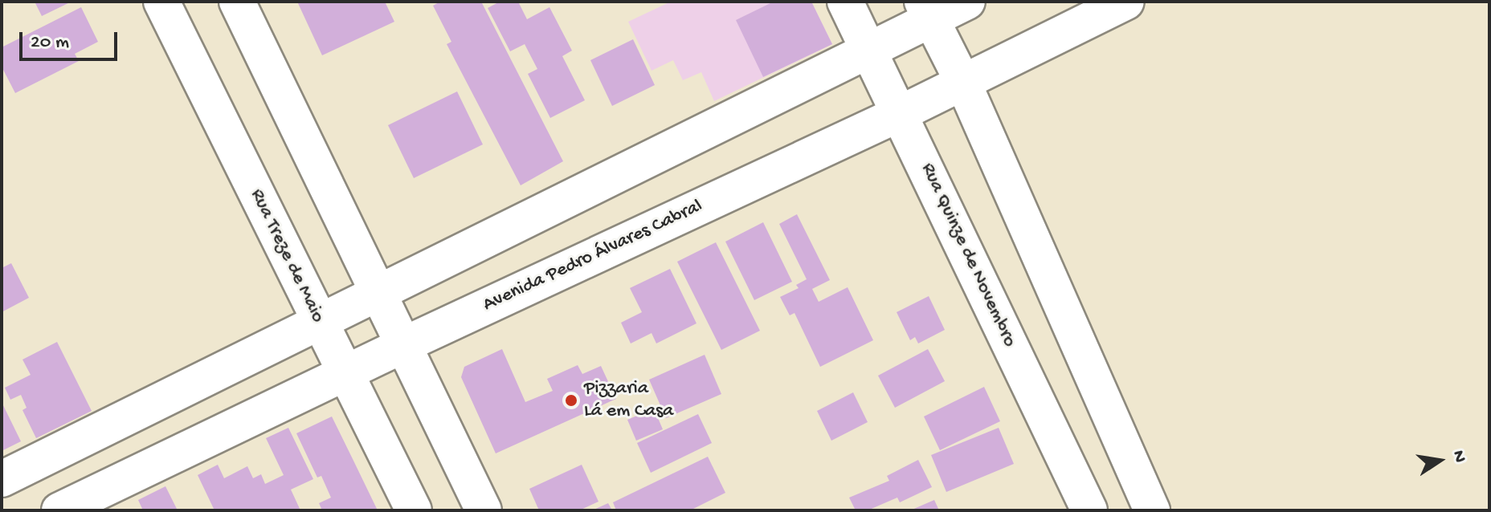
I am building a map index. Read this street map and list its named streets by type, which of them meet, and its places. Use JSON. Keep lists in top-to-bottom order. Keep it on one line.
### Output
{"streets":{"street":["Rua Quinze de Novembro","Rua Treze de Maio","Avenida Pedro Álvares Cabral"]},"crossings":[["Rua Quinze de Novembro","Avenida Pedro Álvares Cabral"],["Rua Treze de Maio","Avenida Pedro Álvares Cabral"]],"places":["Pizzaria Lá em Casa"],"scale_bar":"20 m","north":"right"}
